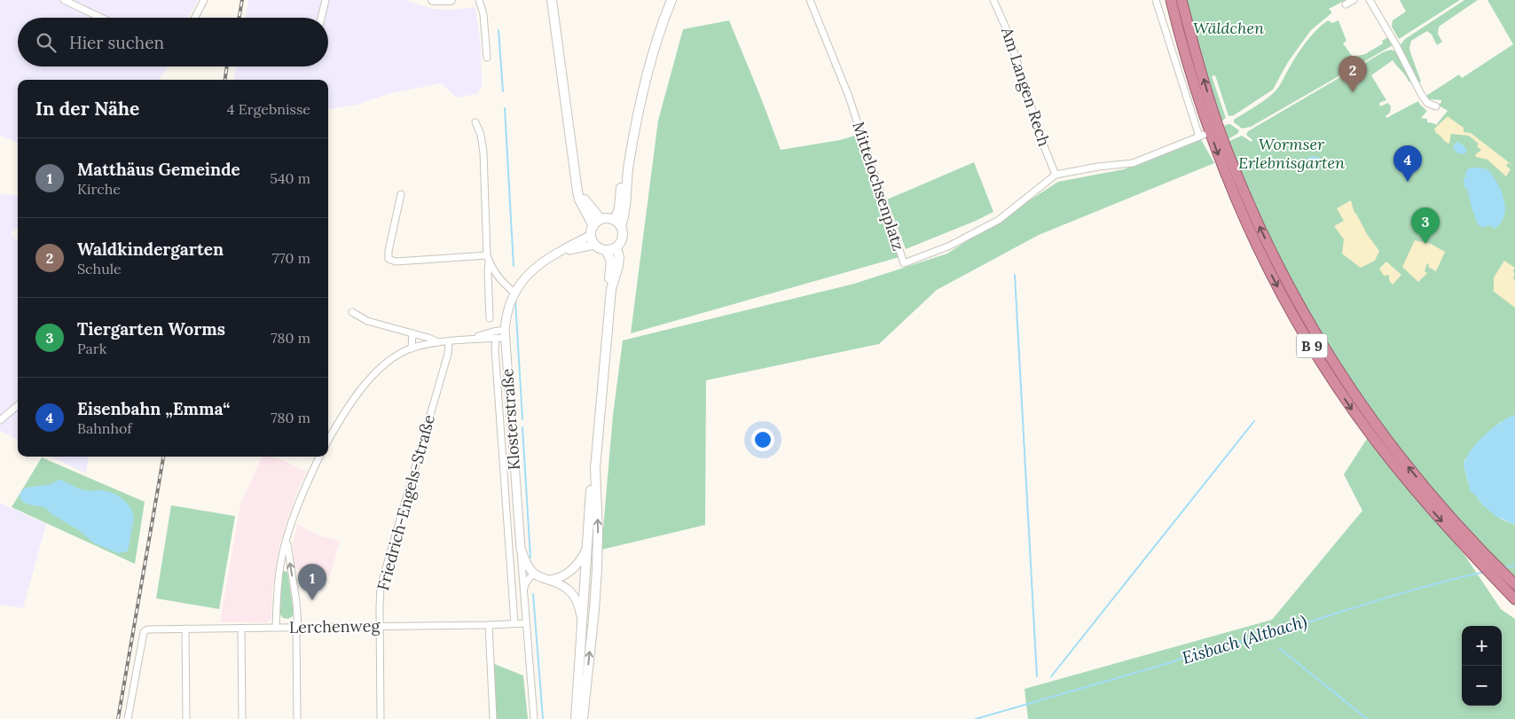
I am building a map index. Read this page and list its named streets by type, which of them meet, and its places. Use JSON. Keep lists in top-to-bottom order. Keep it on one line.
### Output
{"streets":{"highway":["B 9"],"main road":["Klosterstraße"],"street":["Am Langen Rech","Mittelochsenplatz","Friedrich-Engels-Straße","Lerchenweg"]},"crossings":[["Am Langen Rech","Mittelochsenplatz"],["Klosterstraße","Lerchenweg"],["Friedrich-Engels-Straße","Lerchenweg"]],"water":["Eisbach (Altbach)"],"parks":["Wäldchen","Wormser Erlebnisgarten"],"page":{"search":"Hier suchen","pins":["2","4","3","1"],"heading":["In der Nähe","4 Ergebnisse"],"list":[{"mark":"1","name":"Matthäus Gemeinde","note":"Kirche","value":"540 m"},{"mark":"2","name":"Waldkindergarten","note":"Schule","value":"770 m"},{"mark":"3","name":"Tiergarten Worms","note":"Park","value":"780 m"},{"mark":"4","name":"Eisenbahn „Emma“","note":"Bahnhof","value":"780 m"}],"map_buttons":["+","−"]}}
